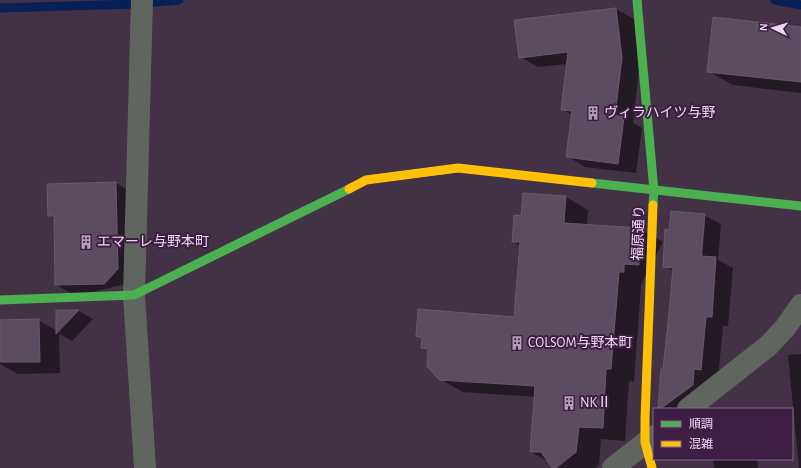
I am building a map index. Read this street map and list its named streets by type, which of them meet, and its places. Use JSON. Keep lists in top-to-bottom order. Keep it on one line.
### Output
{"streets":{"street":["福原通り"]},"places":{"building":["ヴィラハイツ与野","エマーレ与野本町","COLSOM与野本町","NKⅡ"]},"legend":["順調","混雑"],"north":"left"}
